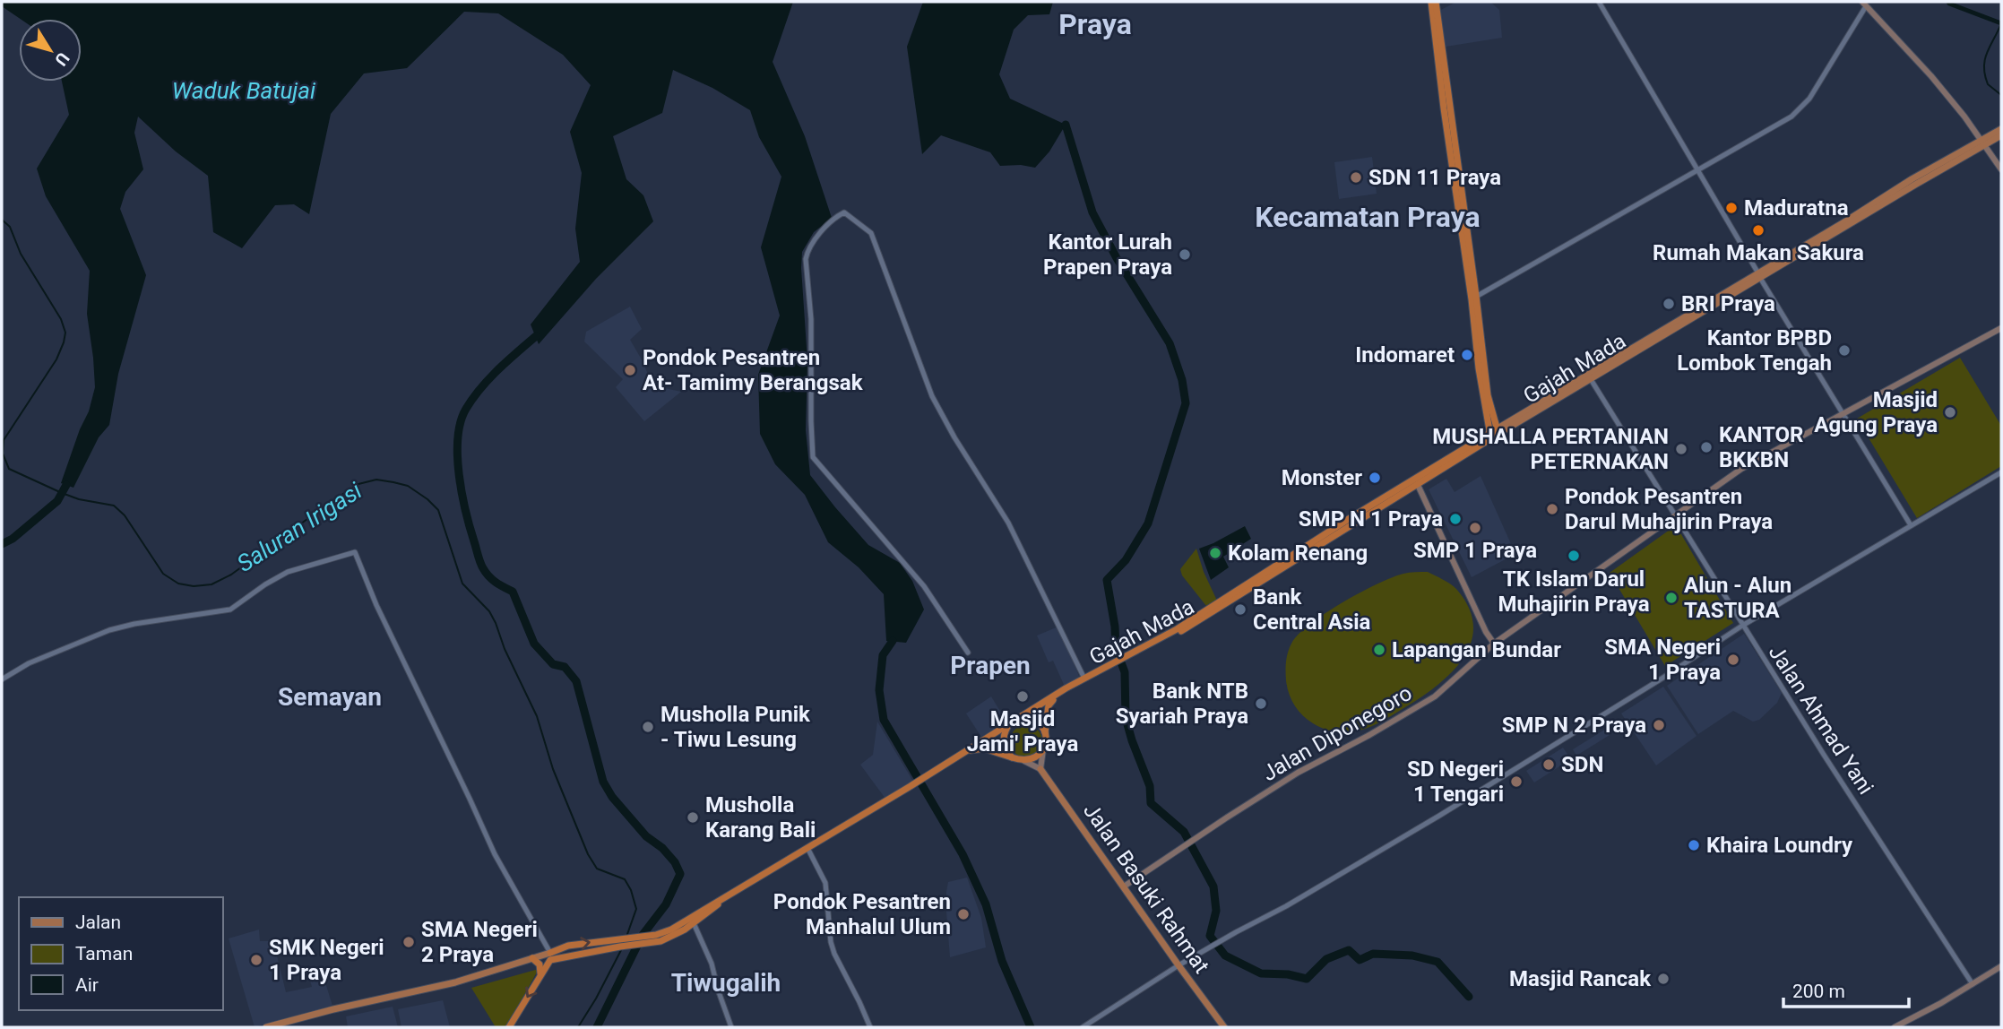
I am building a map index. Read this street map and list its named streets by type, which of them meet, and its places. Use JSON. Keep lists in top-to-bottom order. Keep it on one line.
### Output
{"streets":{"highway":["Gajah Mada"],"main road":["Jalan Diponegoro","Jalan Basuki Rahmat"],"street":["Jalan Ahmad Yani"]},"crossings":[["Gajah Mada","Jalan Ahmad Yani"],["Jalan Ahmad Yani","Jalan Diponegoro"],["Jalan Diponegoro","Jalan Basuki Rahmat"]],"districts":["Praya","Kecamatan Praya","Prapen","Semayan","Tiwugalih"],"water":["Waduk Batujai","Saluran Irigasi"],"places":["SDN 11 Praya","Maduratna","Rumah Makan Sakura","Kantor Lurah Prapen Praya","BRI Praya","Kantor BPBD Lombok Tengah","Indomaret","Pondok Pesantren At- Tamimy Berangsak","Masjid Agung Praya","KANTOR BKKBN","MUSHALLA PERTANIAN PETERNAKAN","Monster","Pondok Pesantren Darul Muhajirin Praya","SMP N 1 Praya","SMP 1 Praya","Kolam Renang","TK Islam Darul Muhajirin Praya","Alun - Alun TASTURA","Bank Central Asia","Lapangan Bundar","SMA Negeri 1 Praya","Masjid Jami' Praya","Bank NTB Syariah Praya","SMP N 2 Praya","Musholla Punik - Tiwu Lesung","SDN","SD Negeri 1 Tengari","Musholla Karang Bali","Khaira Loundry","Pondok Pesantren Manhalul Ulum","SMA Negeri 2 Praya","SMK Negeri 1 Praya","Masjid Rancak"],"legend":["Jalan","Taman","Air"],"scale_bar":"200 m","north":"bottom right"}
